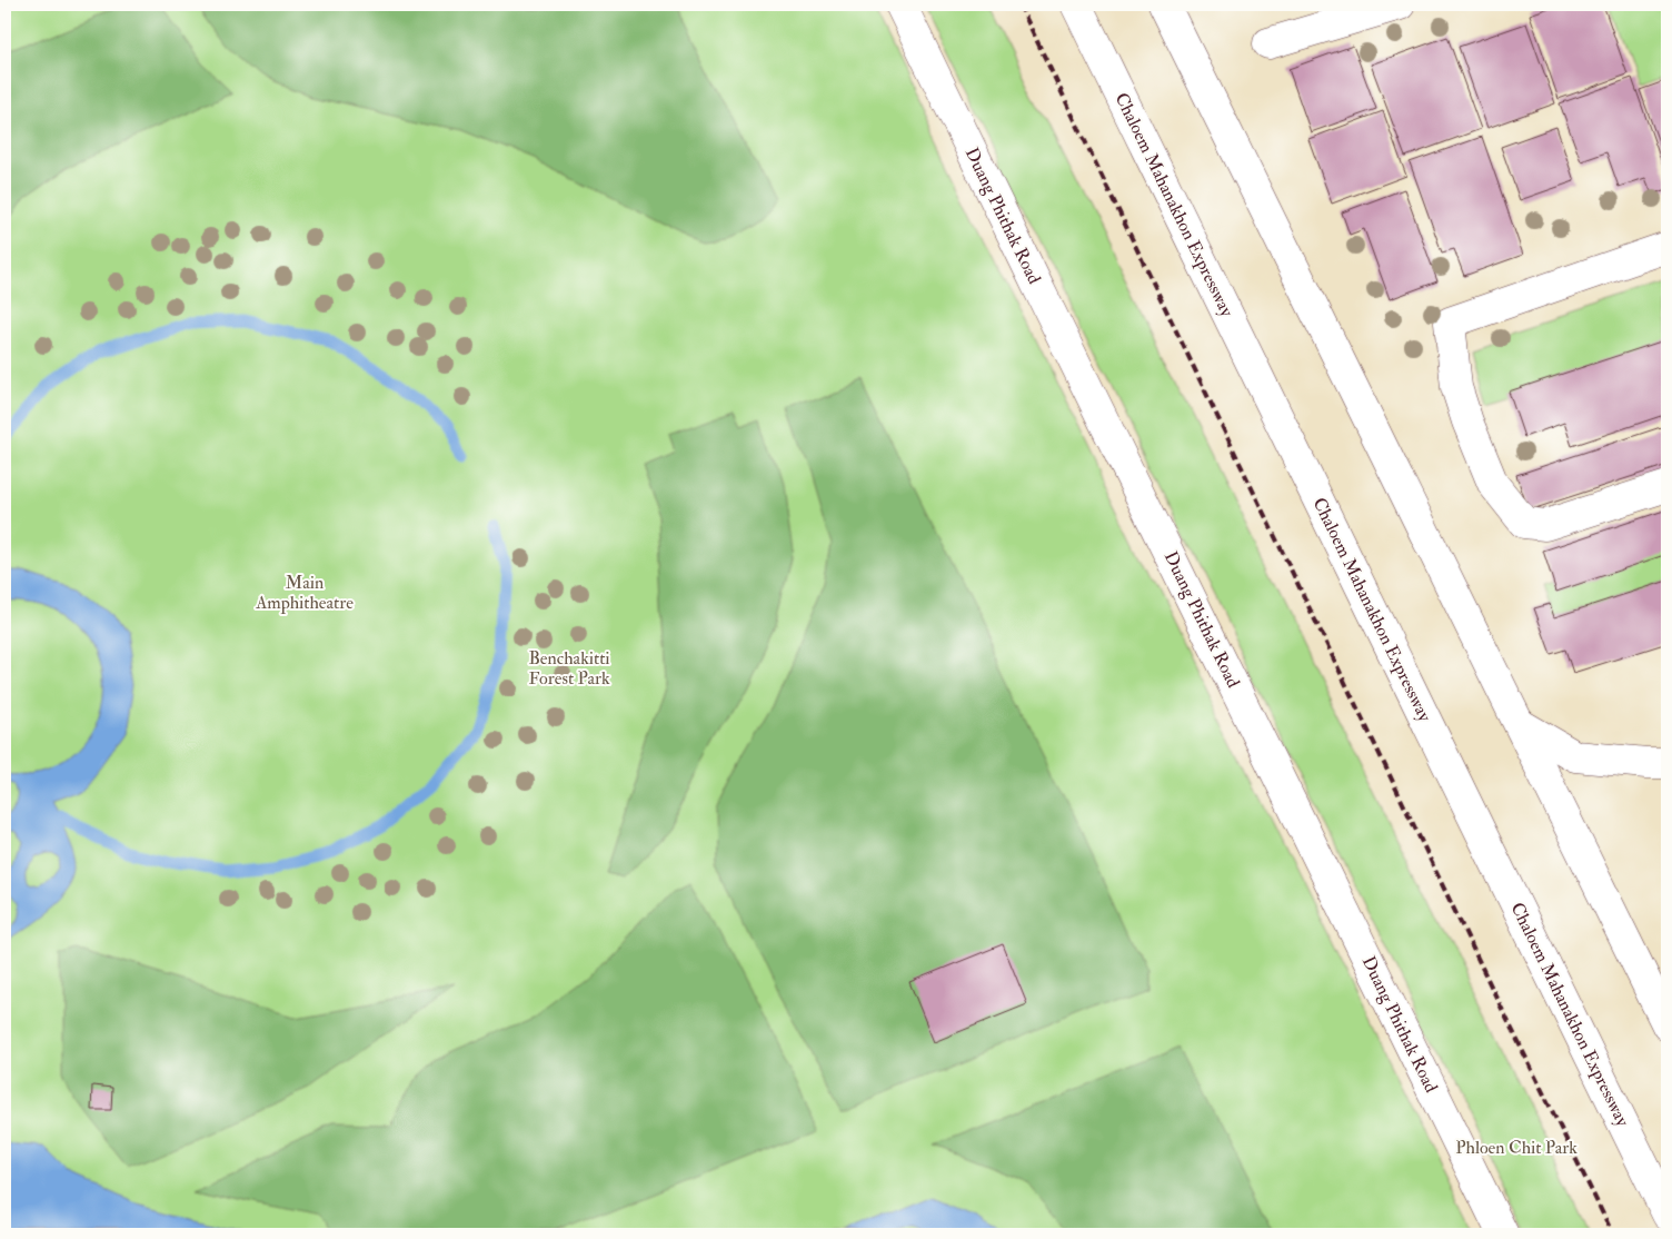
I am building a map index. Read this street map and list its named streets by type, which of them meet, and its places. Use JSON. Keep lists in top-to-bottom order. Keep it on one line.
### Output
{"streets":{"main road":["Chaloem Mahanakhon Expressway","Duang Phithak Road"]},"parks":["Main Amphitheatre","Benchakitti Forest Park","Phloen Chit Park"]}
